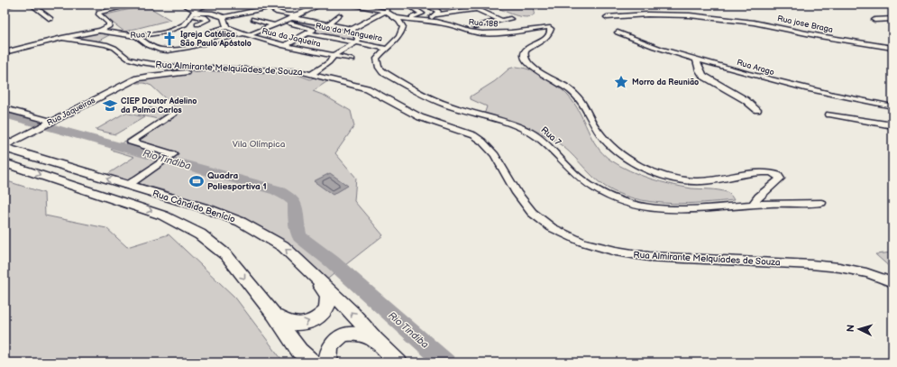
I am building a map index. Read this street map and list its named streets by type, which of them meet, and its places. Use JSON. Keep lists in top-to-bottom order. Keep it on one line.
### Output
{"streets":{"main road":["Rua Cândido Benício"],"street":["Rua 188","Rua jose Braga","Rua da Mangueira","Rua 7","Rua da Jaqueira","Rua Arago","Rua Almirante Melquíades de Souza","Rua Jaqueiras"]},"crossings":[["Rua 188","Rua 7"],["Rua da Mangueira","Rua 7"],["Rua 7","Rua Almirante Melquíades de Souza"],["Rua Almirante Melquíades de Souza","Rua Jaqueiras"],["Rua Jaqueiras","Rua Cândido Benício"]],"water":["Rio Tindiba"],"parks":["Vila Olímpica"],"places":{"church":["Igreja Católica São Paulo Apóstolo"],"place":["Morro da Reunião"],"school or university":["CIEP Doutor Adelino da Palma Carlos"],"sports":["Quadra Poliesportiva 1"]},"north":"left"}
